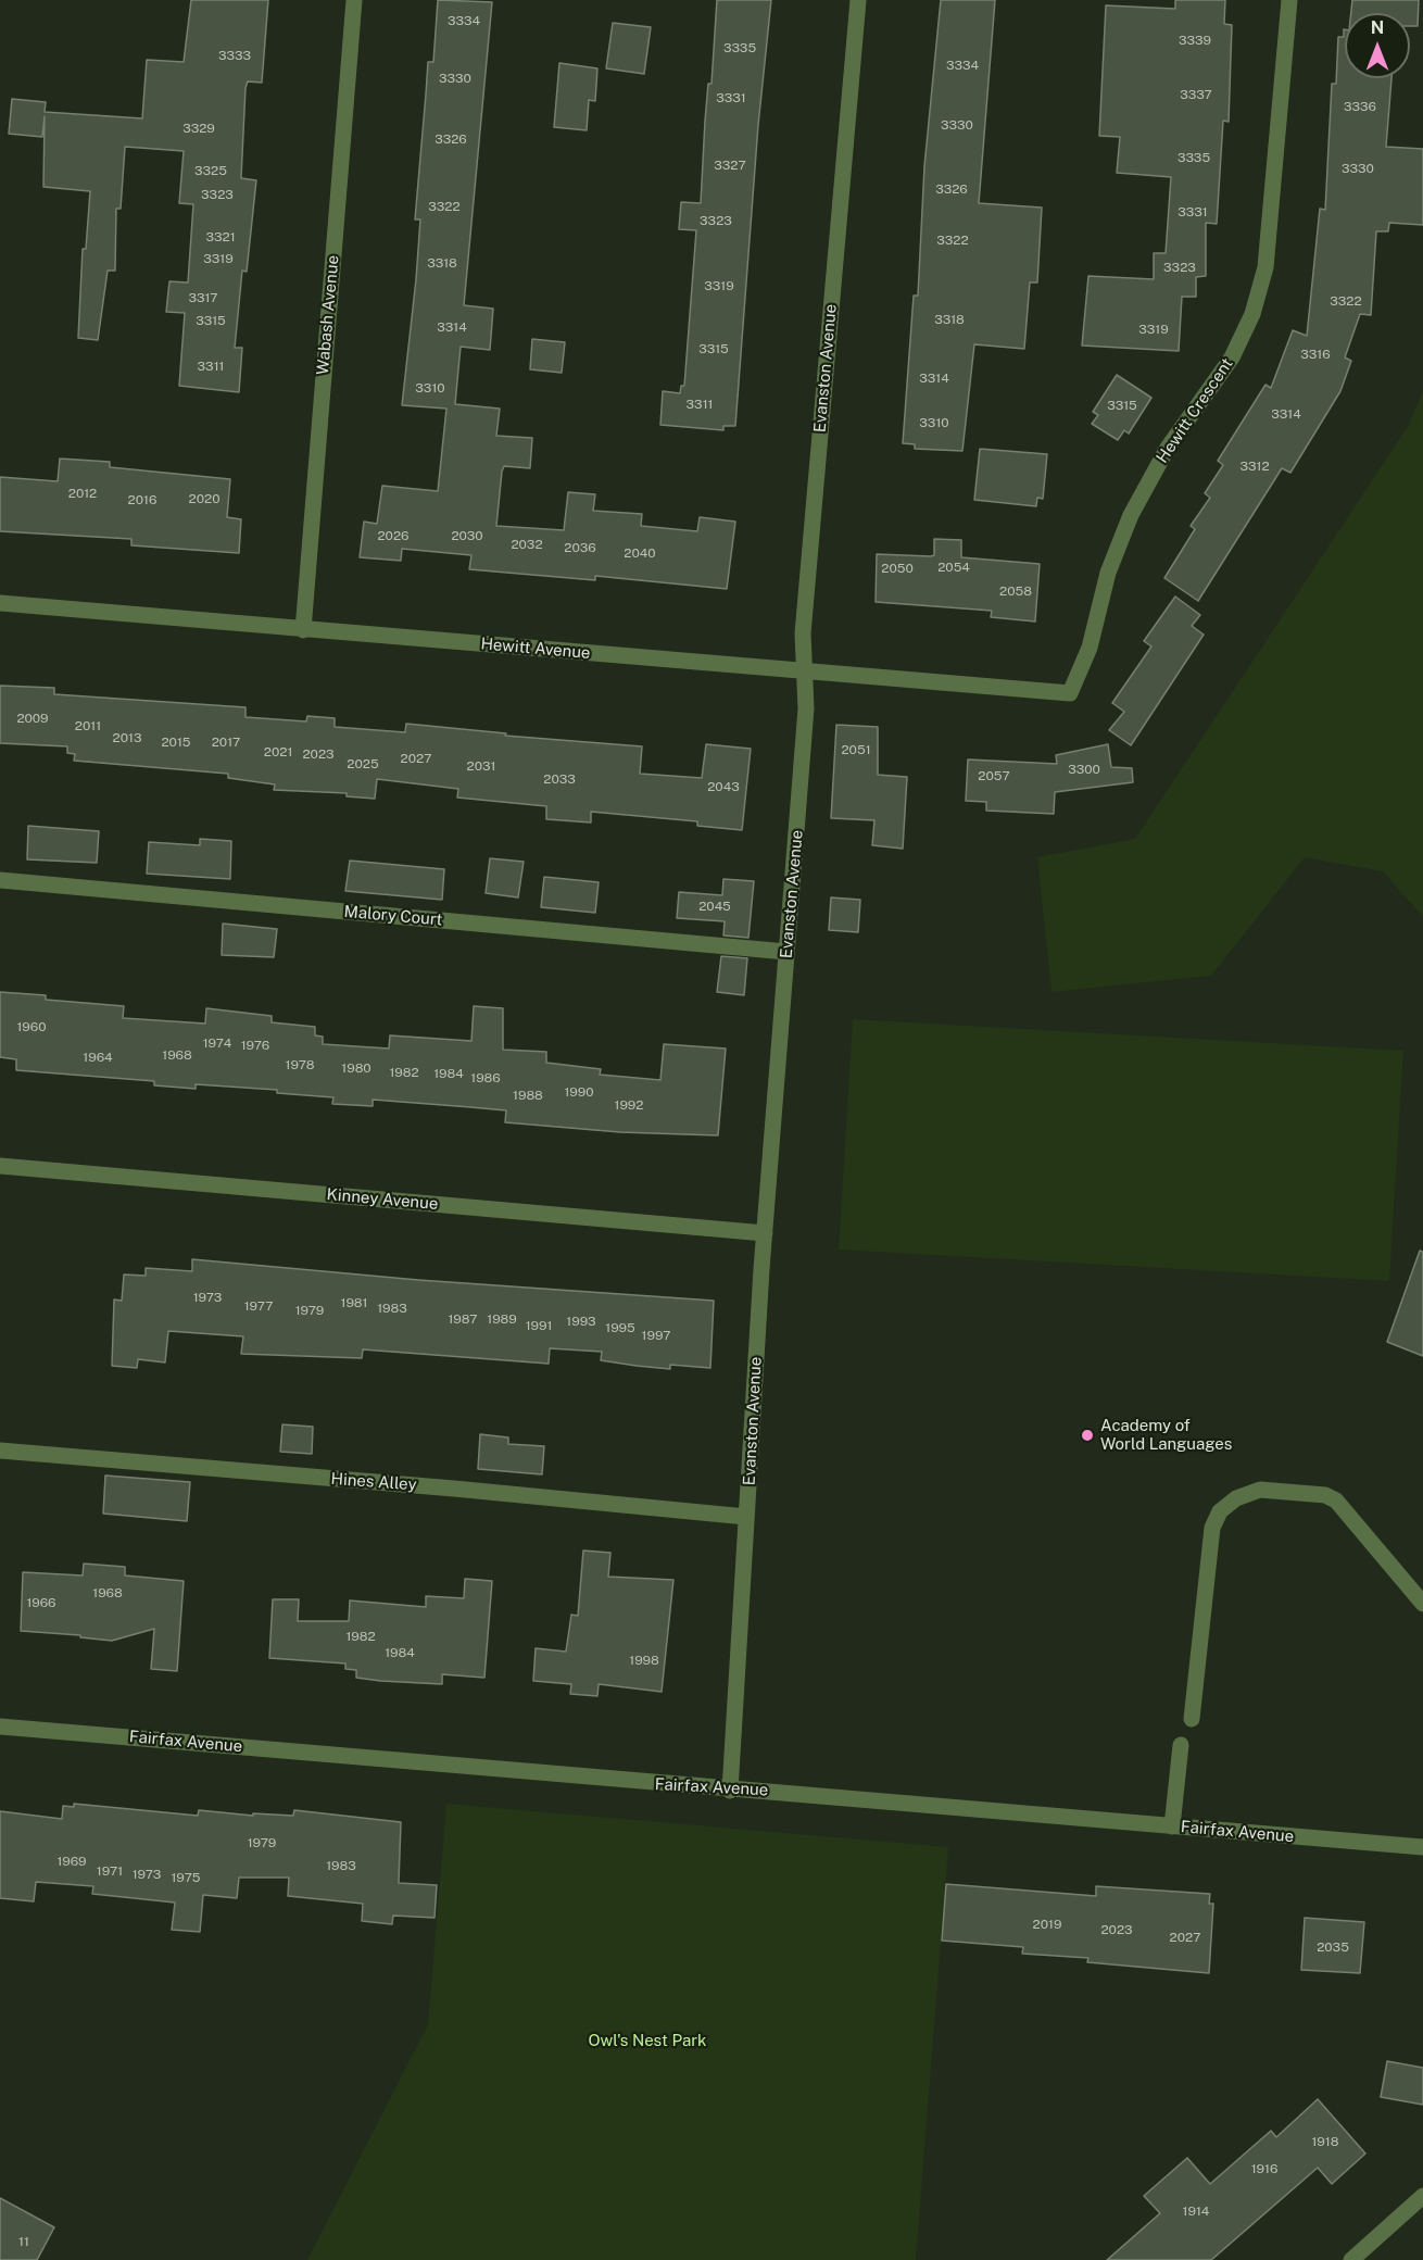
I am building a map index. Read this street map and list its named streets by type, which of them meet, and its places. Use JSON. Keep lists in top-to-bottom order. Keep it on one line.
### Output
{"streets":{"street":["Wabash Avenue","Evanston Avenue","Hewitt Crescent","Hewitt Avenue","Malory Court","Kinney Avenue","Hines Alley","Fairfax Avenue"]},"crossings":[["Wabash Avenue","Hewitt Avenue"],["Evanston Avenue","Hewitt Avenue"],["Evanston Avenue","Malory Court"],["Evanston Avenue","Kinney Avenue"],["Evanston Avenue","Hines Alley"],["Evanston Avenue","Fairfax Avenue"],["Hewitt Crescent","Hewitt Avenue"]],"parks":["Owl's Nest Park"],"places":["Academy of World Languages"],"house_numbers":["3334","3339","3335","3333","3334","3330","3337","3331","3336","3330","3329","3326","3335","3327","3330","3325","3326","3323","3322","3331","3323","3321","3322","3319","3318","3323","3319","3317","3322","3318","3315","3314","3319","3315","3316","3311","3314","3310","3311","3315","3314","3310","3312","2012","2020","2016","2026","2030","2032","2036","2040","2054","2050","2058","2009","2011","2013","2015","2017","2051","2021","2023","2027","2025","2031","3300","2057","2033","2043","2045","1960","1974","1976","1968","1964","1978","1980","1982","1984","1986","1990","1988","1992","1973","1981","1977","1983","1979","1987","1989","1993","1991","1995","1997","1968","1966","1982","1984","1998","1979","1969","1983","1971","1973","1975","2019","2023","2027","2035","1918","1916","1914","11"],"north":"top"}
